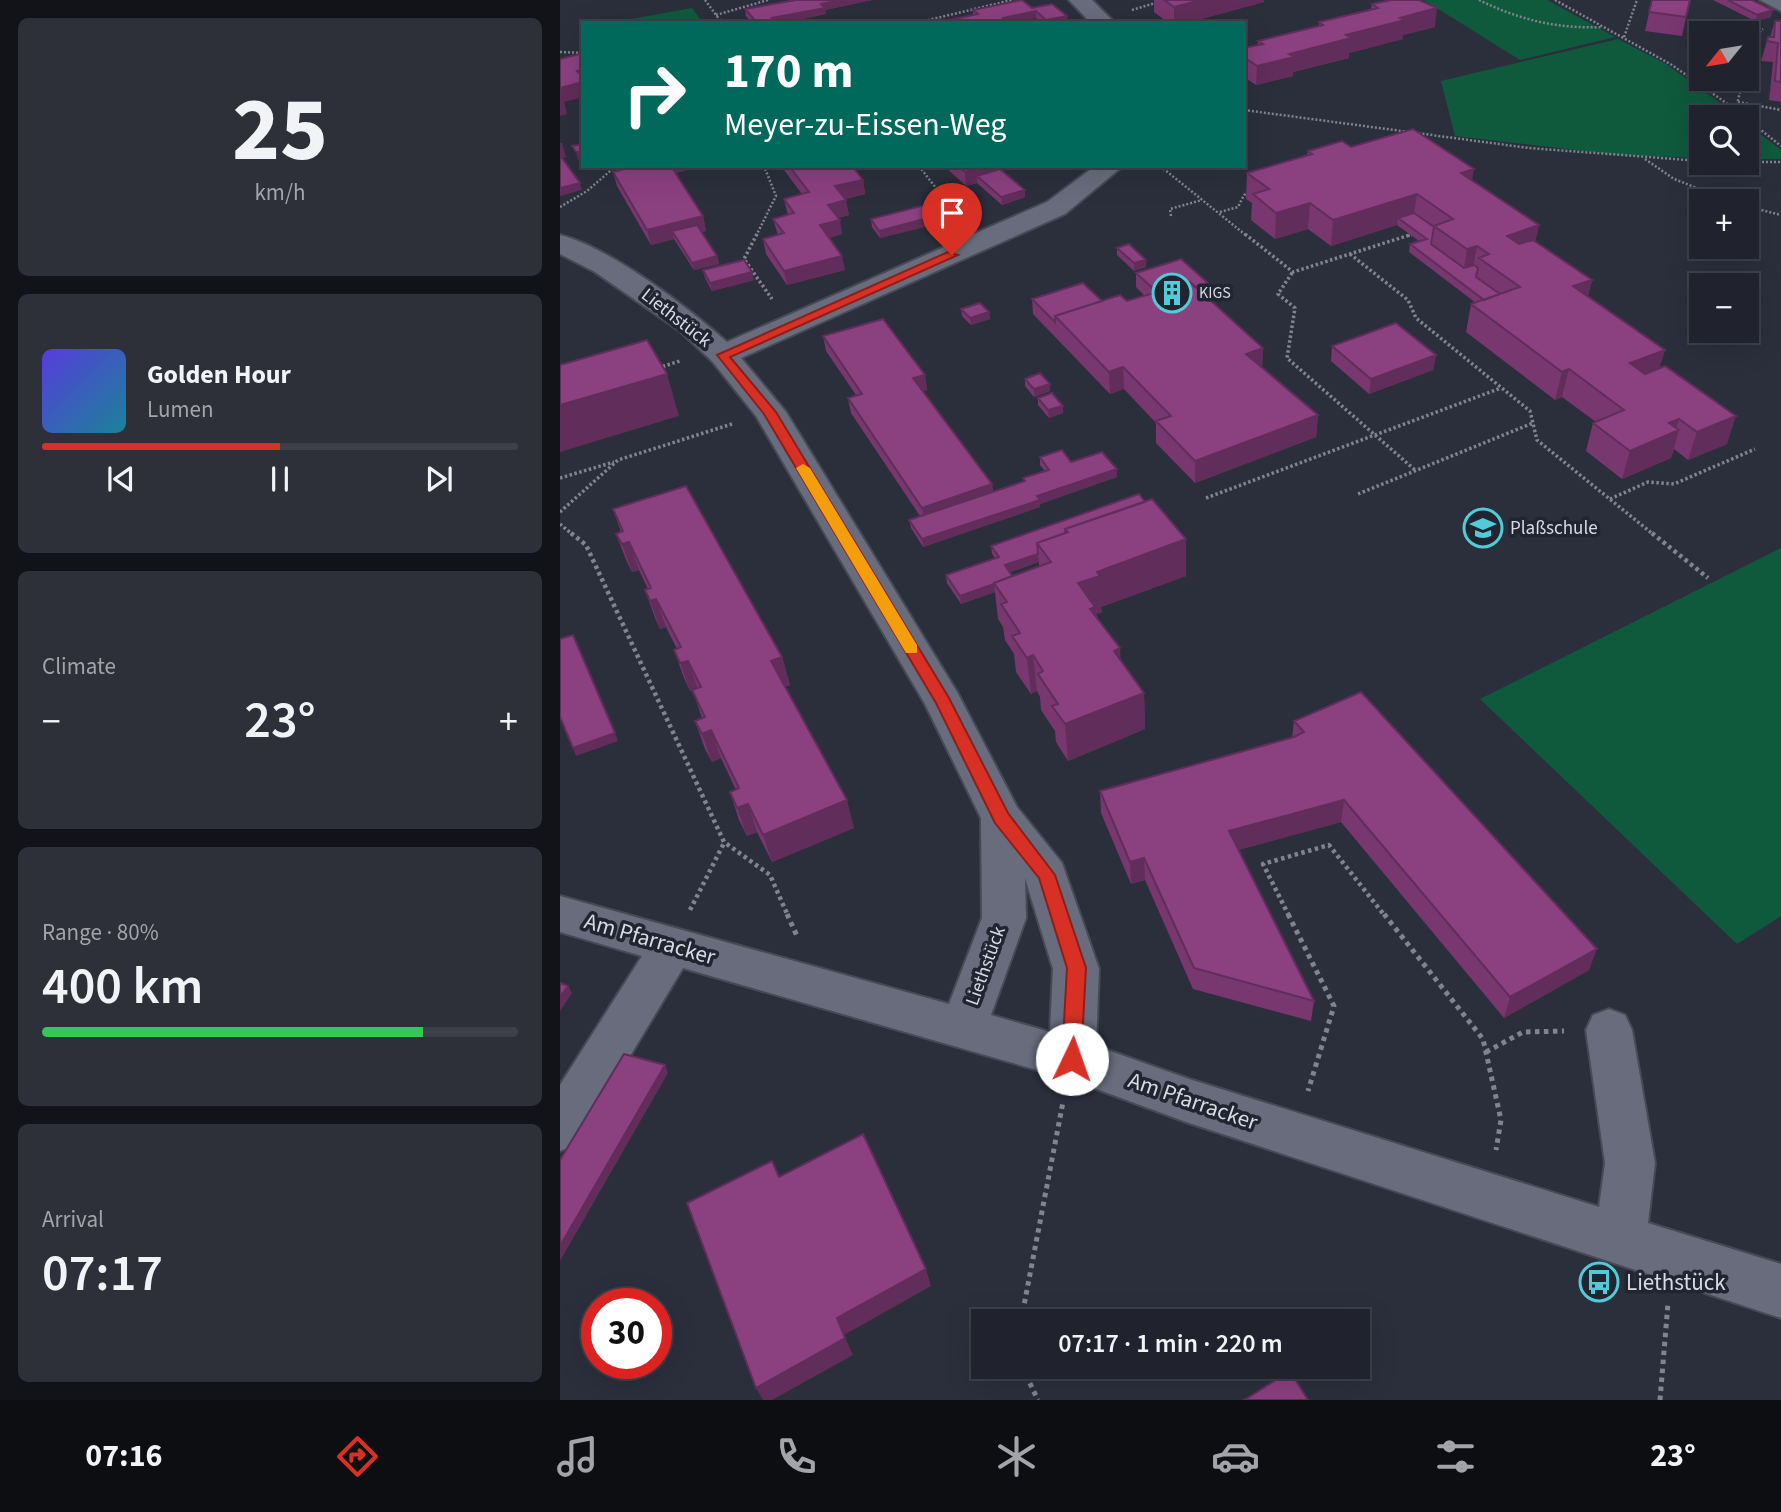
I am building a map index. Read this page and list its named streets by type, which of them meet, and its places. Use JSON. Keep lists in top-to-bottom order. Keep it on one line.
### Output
{"streets":{"street":["Liethstück","Am Pfarracker"]},"crossings":[["Liethstück","Am Pfarracker"]],"places":{"building":["KIGS"],"school or university":["Plaßschule"],"bus stop":["Liethstück"]},"north":"bottom left","page":{"tile":[["25","km/h"],"Climate",["Range · 80%","400 km"],["Arrival","07:17"]],"map_buttons":["+","−"],"turn":["170 m","Meyer-zu-Eissen-Weg"],"song":["Golden Hour","Lumen"],"heat":["−","23°","+"],"limit":"30","trip":"07:17 · 1 min · 220 m","tabs":["07:16","23°"]}}
